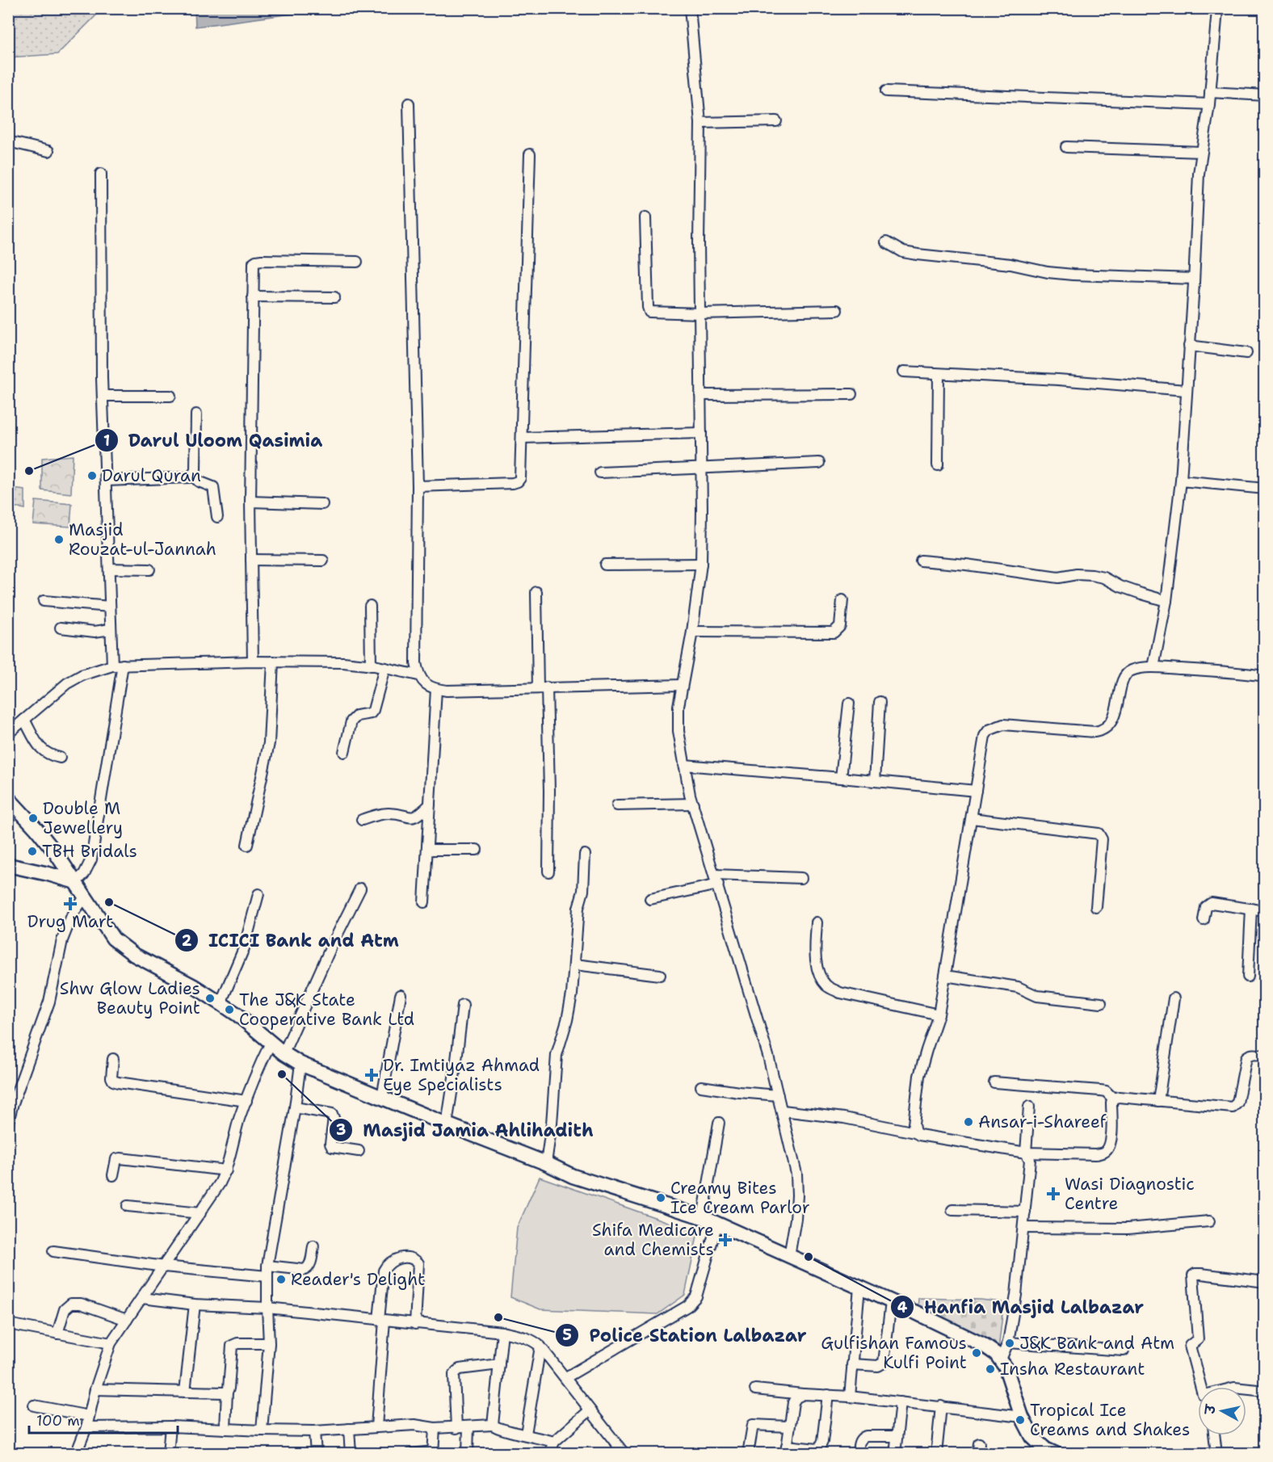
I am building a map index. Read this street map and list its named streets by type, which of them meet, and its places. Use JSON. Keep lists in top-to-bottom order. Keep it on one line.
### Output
{"places":{"other":["Darul Uloom Qasimia","Darul Quran","Masjid Rouzat-ul-Jannah","Double M Jewellery","TBH Bridals","ICICI Bank and Atm","Shw Glow Ladies Beauty Point","The J&K State Cooperative Bank Ltd","Masjid Jamia Ahlihadith","Ansar-i-Shareef","Creamy Bites Ice Cream Parlor","Hanfia Masjid Lalbazar","Reader's Delight","Police Station Lalbazar","J&K Bank and Atm","Gulfishan Famous Kulfi Point","Insha Restaurant","Tropical Ice Creams and Shakes"],"health":["Drug Mart","Dr. Imtiyaz Ahmad Eye Specialists","Wasi Diagnostic Centre","Shifa Medicare and Chemists"]},"scale_bar":"100 m","north":"left"}
